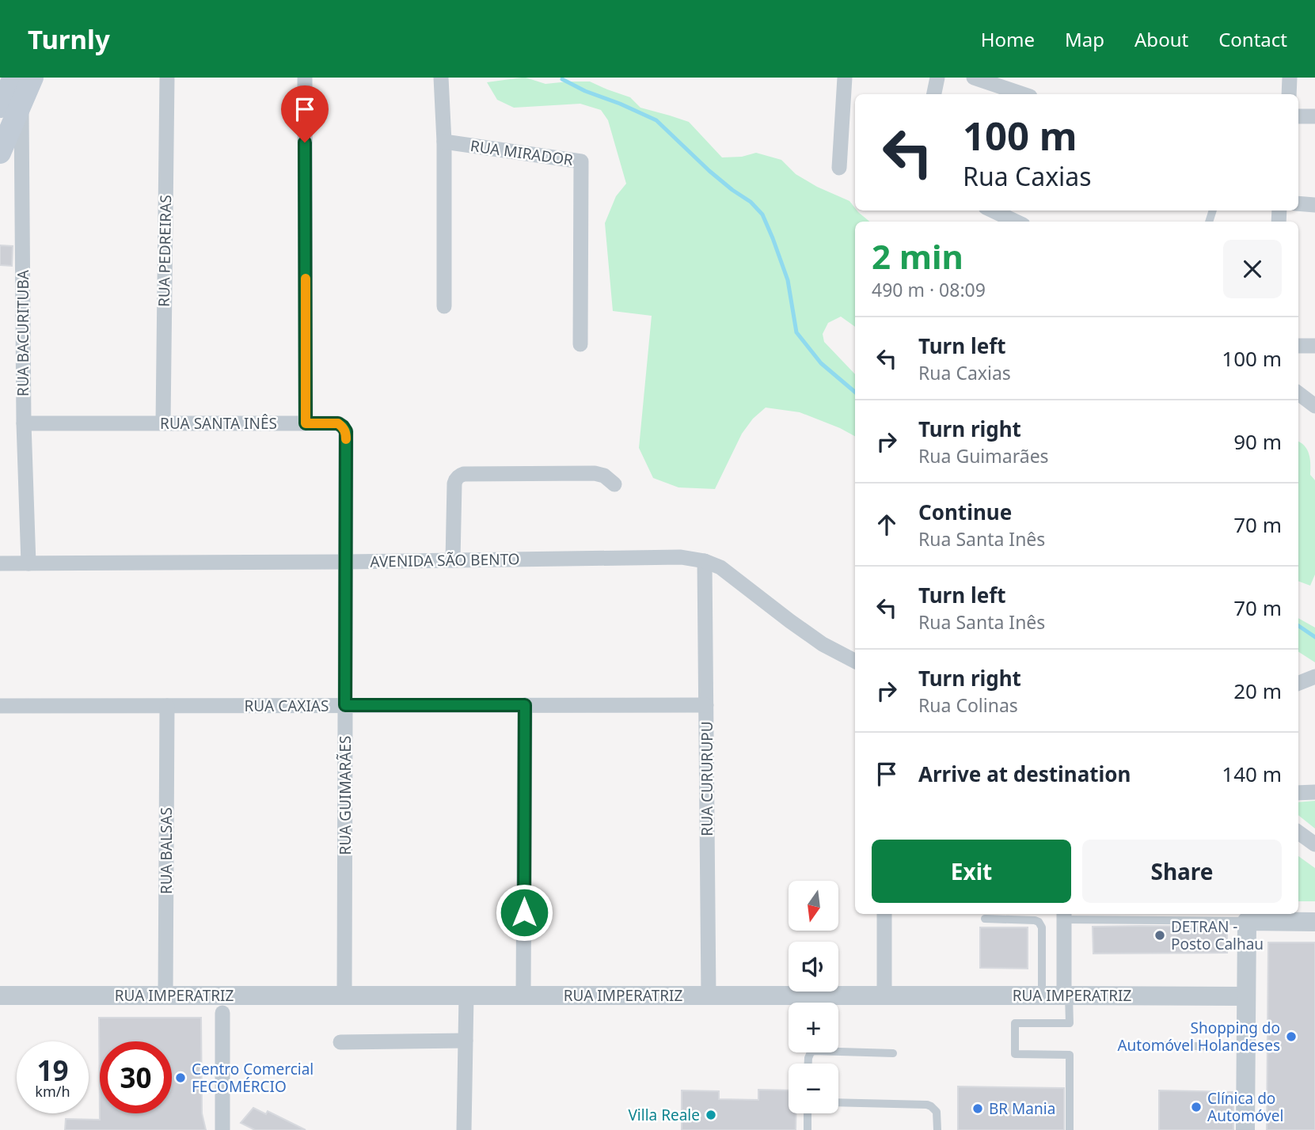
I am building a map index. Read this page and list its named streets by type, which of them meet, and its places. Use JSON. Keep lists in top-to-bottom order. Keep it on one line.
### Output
{"streets":{"street":["RUA MIRADOR","RUA PEDREIRAS","RUA BACURITUBA","RUA SANTA INÊS","AVENIDA SÃO BENTO","RUA CAXIAS","RUA CURURUPU","RUA GUIMARÃES","RUA BALSAS","RUA IMPERATRIZ"]},"crossings":[["RUA PEDREIRAS","RUA SANTA INÊS"],["RUA BACURITUBA","RUA SANTA INÊS"],["RUA BACURITUBA","AVENIDA SÃO BENTO"],["RUA SANTA INÊS","AVENIDA SÃO BENTO"],["RUA SANTA INÊS","RUA GUIMARÃES"],["AVENIDA SÃO BENTO","RUA CURURUPU"],["AVENIDA SÃO BENTO","RUA GUIMARÃES"],["RUA CAXIAS","RUA CURURUPU"],["RUA CAXIAS","RUA GUIMARÃES"],["RUA CAXIAS","RUA BALSAS"],["RUA CURURUPU","RUA IMPERATRIZ"],["RUA GUIMARÃES","RUA IMPERATRIZ"],["RUA BALSAS","RUA IMPERATRIZ"]],"places":["DETRAN - Posto Calhau","Shopping do Automóvel Holandeses","Centro Comercial FECOMÉRCIO","Clínica do Automóvel","BR Mania","Villa Reale"],"north":"bottom","page":{"header":"Turnly","nav":["Home","Map","About","Contact"],"turn":["100 m","Rua Caxias"],"heading":["2 min","490 m · 08:09"],"list":[{"name":"Turn left","note":"Rua Caxias","value":"100 m"},{"name":"Turn right","note":"Rua Guimarães","value":"90 m"},{"name":"Continue","note":"Rua Santa Inês","value":"70 m"},{"name":"Turn left","note":"Rua Santa Inês","value":"70 m"},{"name":"Turn right","note":"Rua Colinas","value":"20 m"},{"name":"Arrive at destination","value":"140 m"}],"buttons":["Exit","Share"],"map_buttons":["+","−"],"speed":"19 km/h","limit":"30"}}
